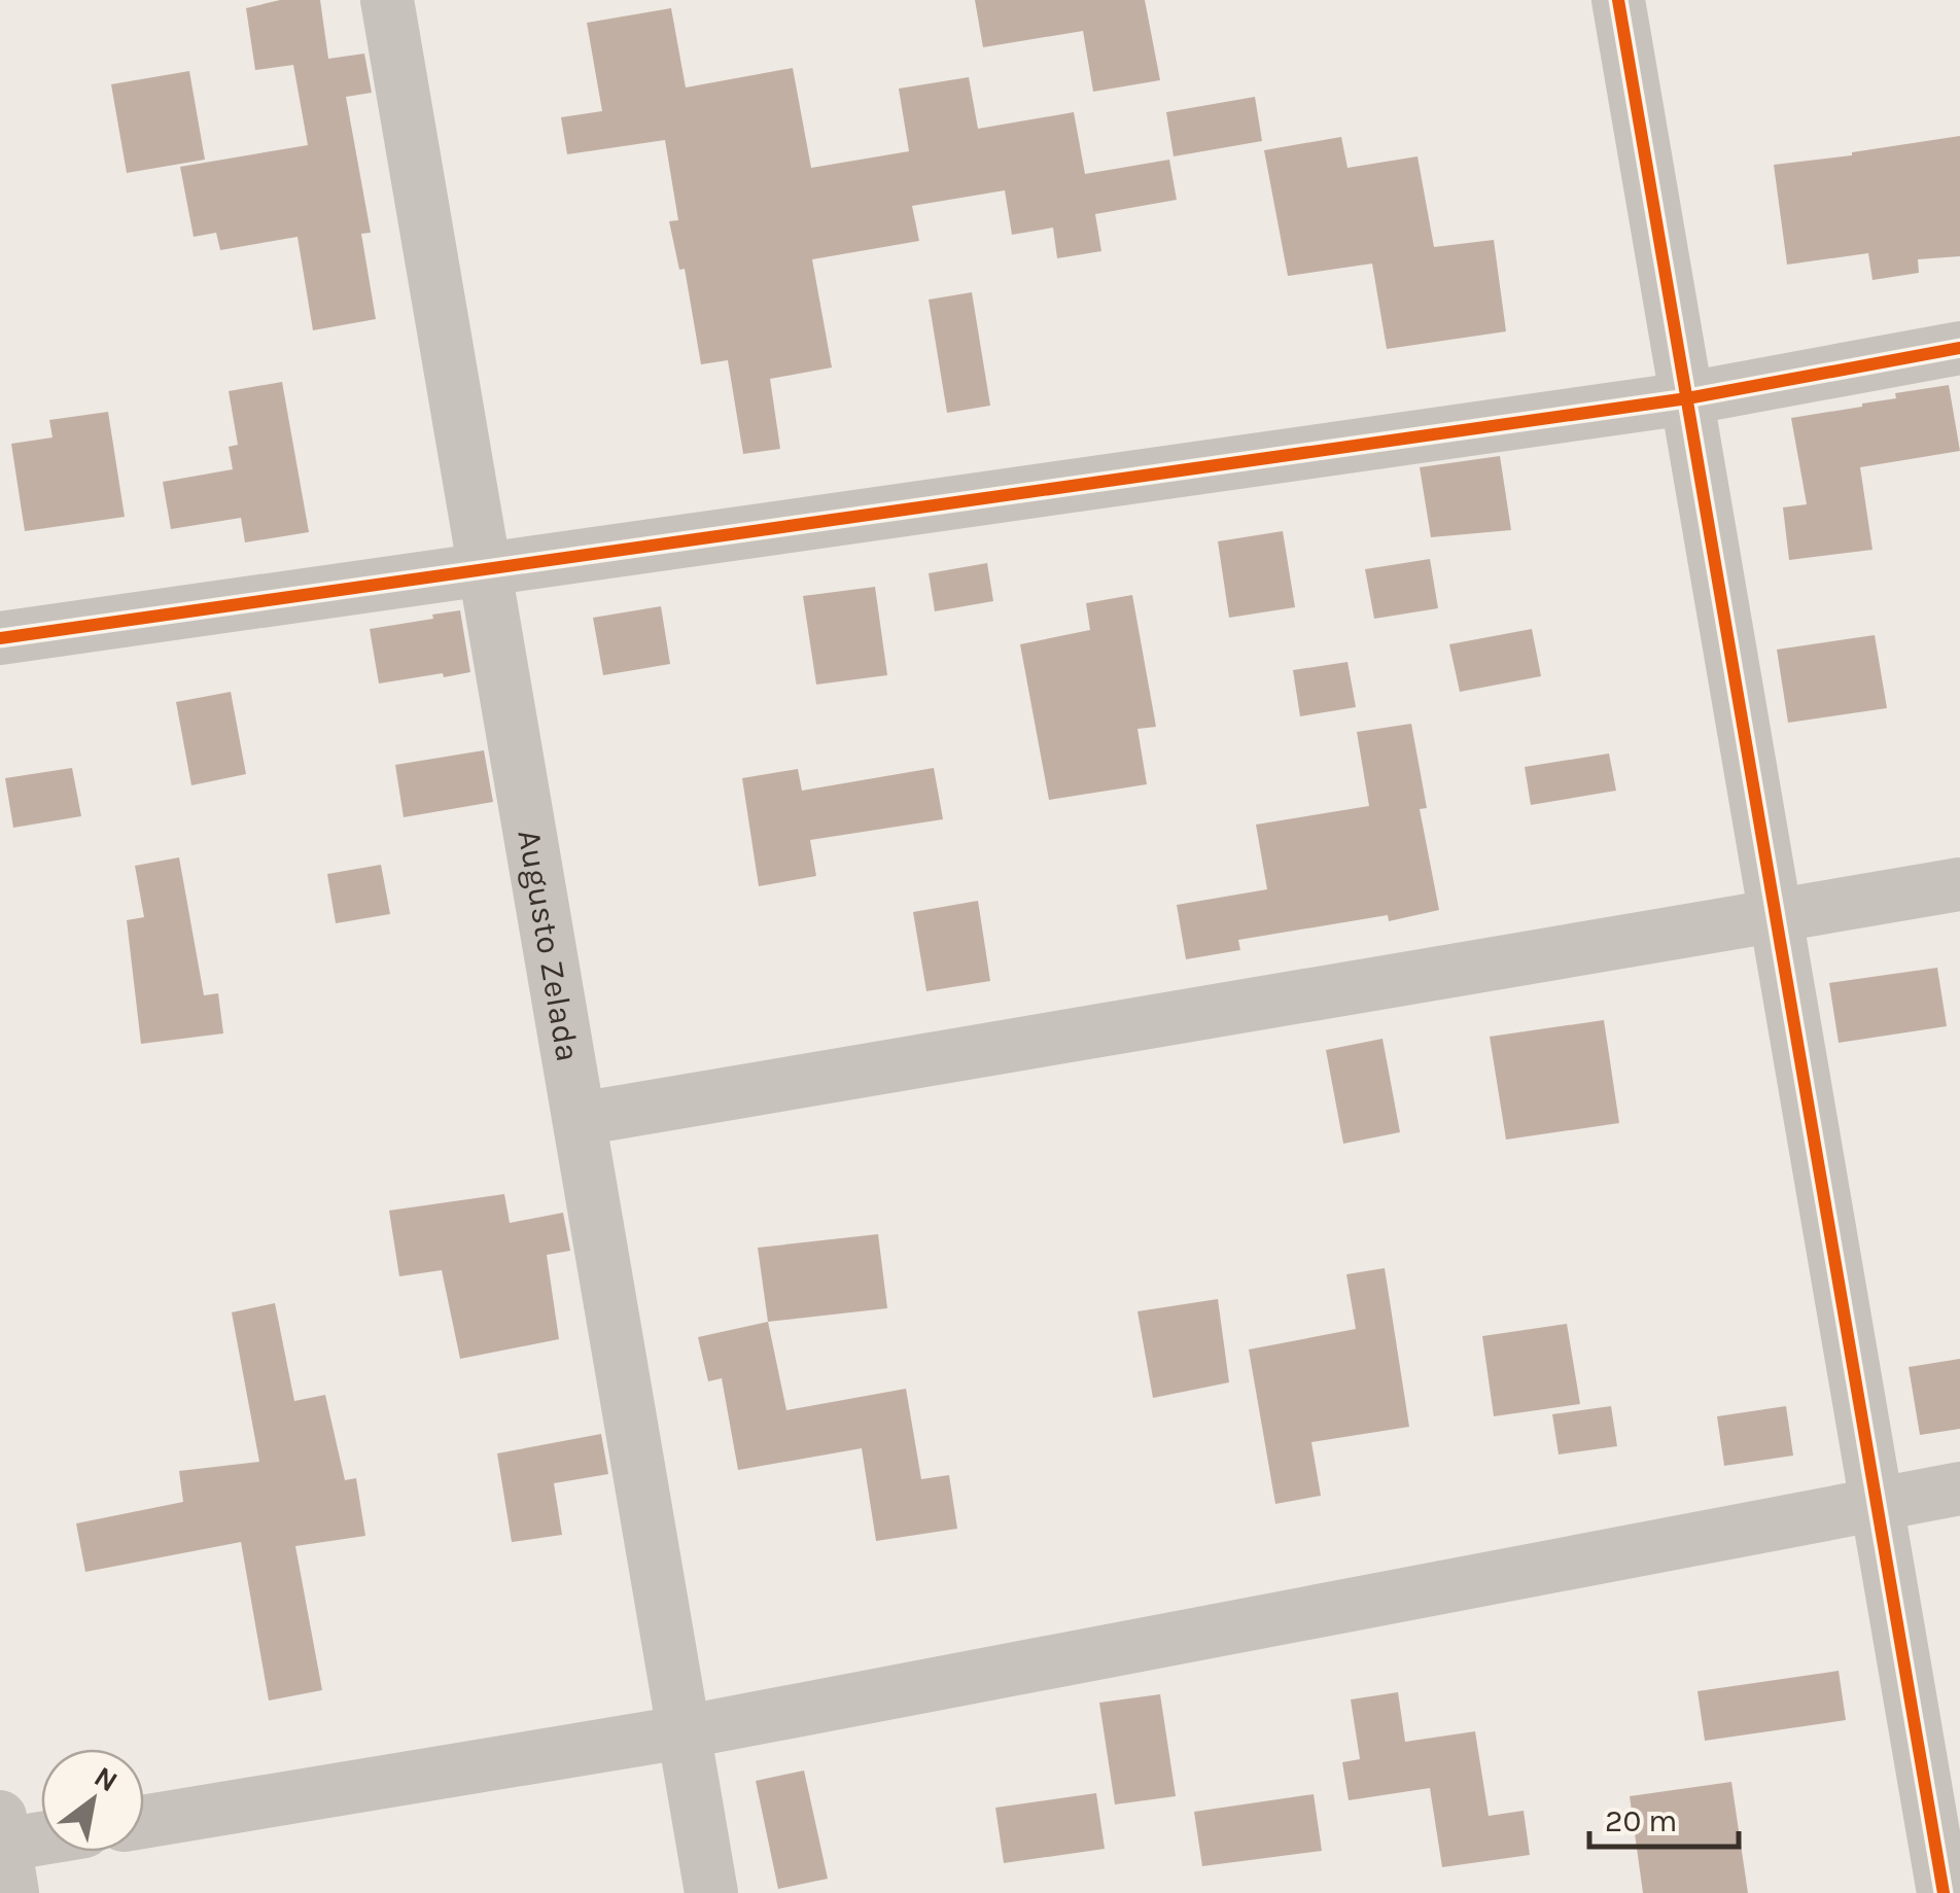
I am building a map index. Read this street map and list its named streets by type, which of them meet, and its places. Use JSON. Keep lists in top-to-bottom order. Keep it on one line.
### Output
{"streets":{"street":["Augusto Zelada"]},"scale_bar":"20 m","north":"top right"}
